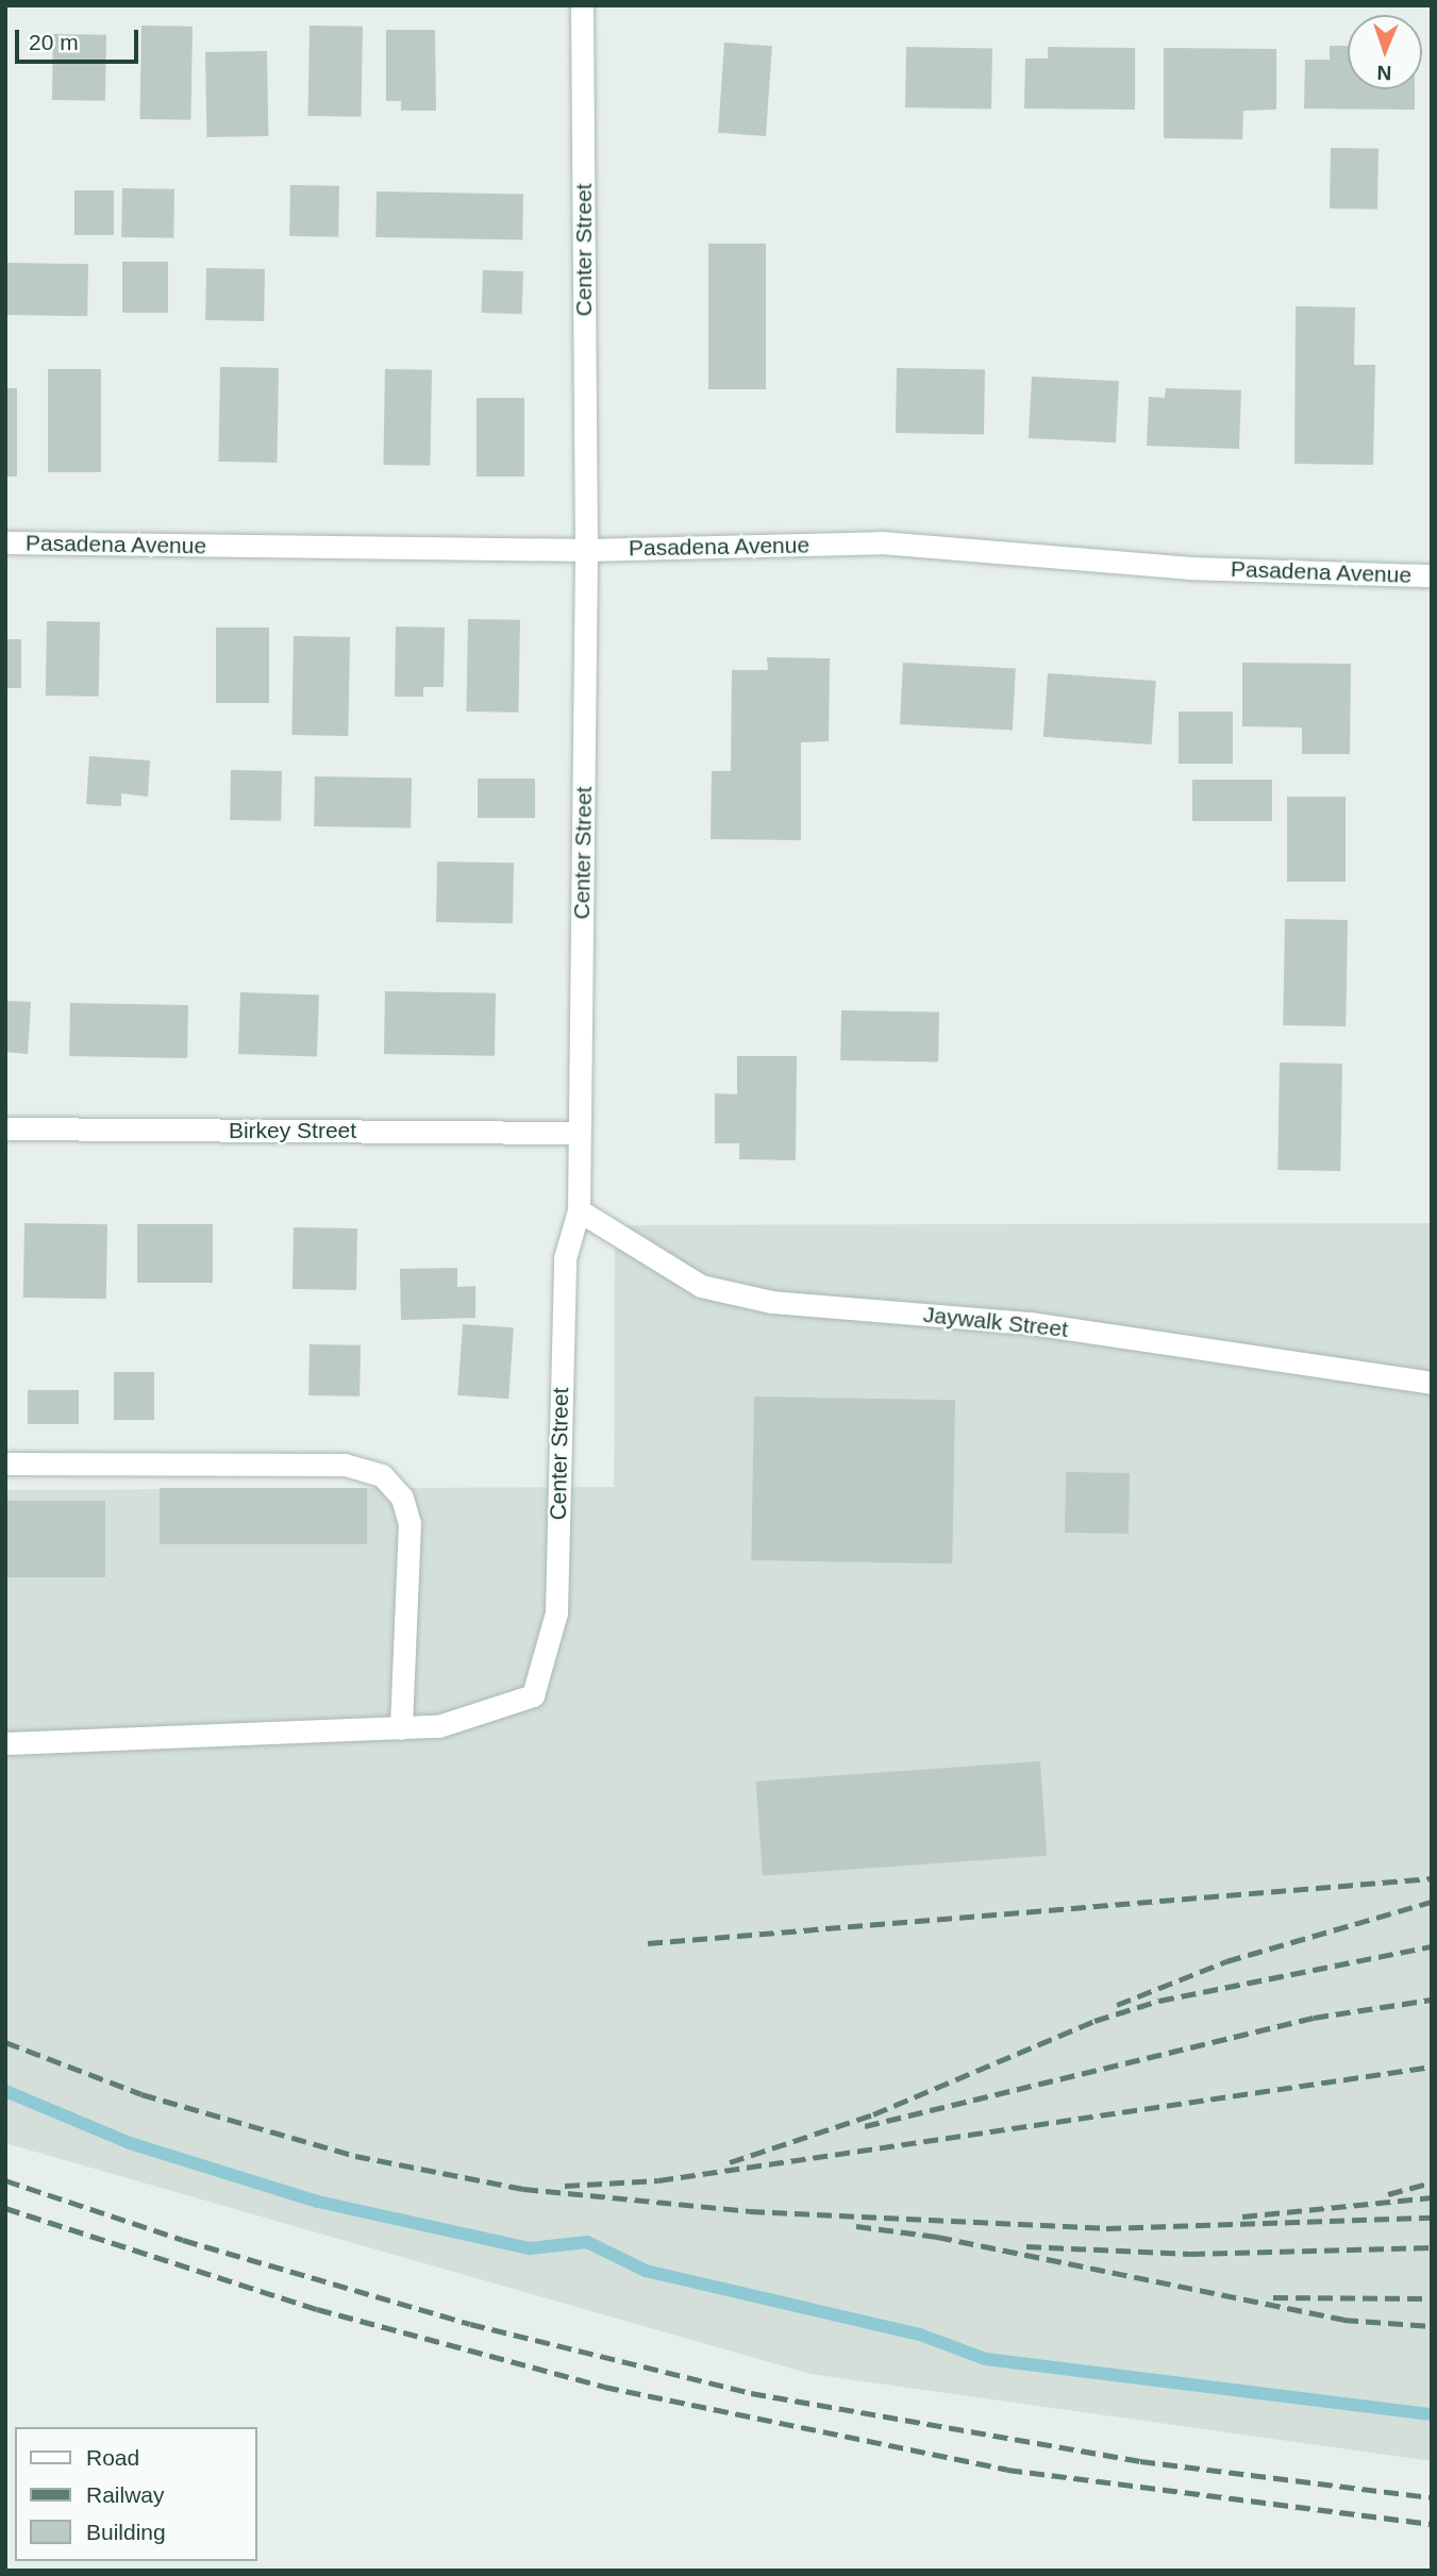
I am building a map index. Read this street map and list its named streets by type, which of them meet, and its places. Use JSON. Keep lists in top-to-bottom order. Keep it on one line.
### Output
{"streets":{"street":["Center Street","Pasadena Avenue","Birkey Street","Jaywalk Street"]},"crossings":[["Center Street","Pasadena Avenue"],["Center Street","Birkey Street"],["Center Street","Jaywalk Street"]],"legend":["Road","Railway","Building"],"scale_bar":"20 m","north":"bottom"}
